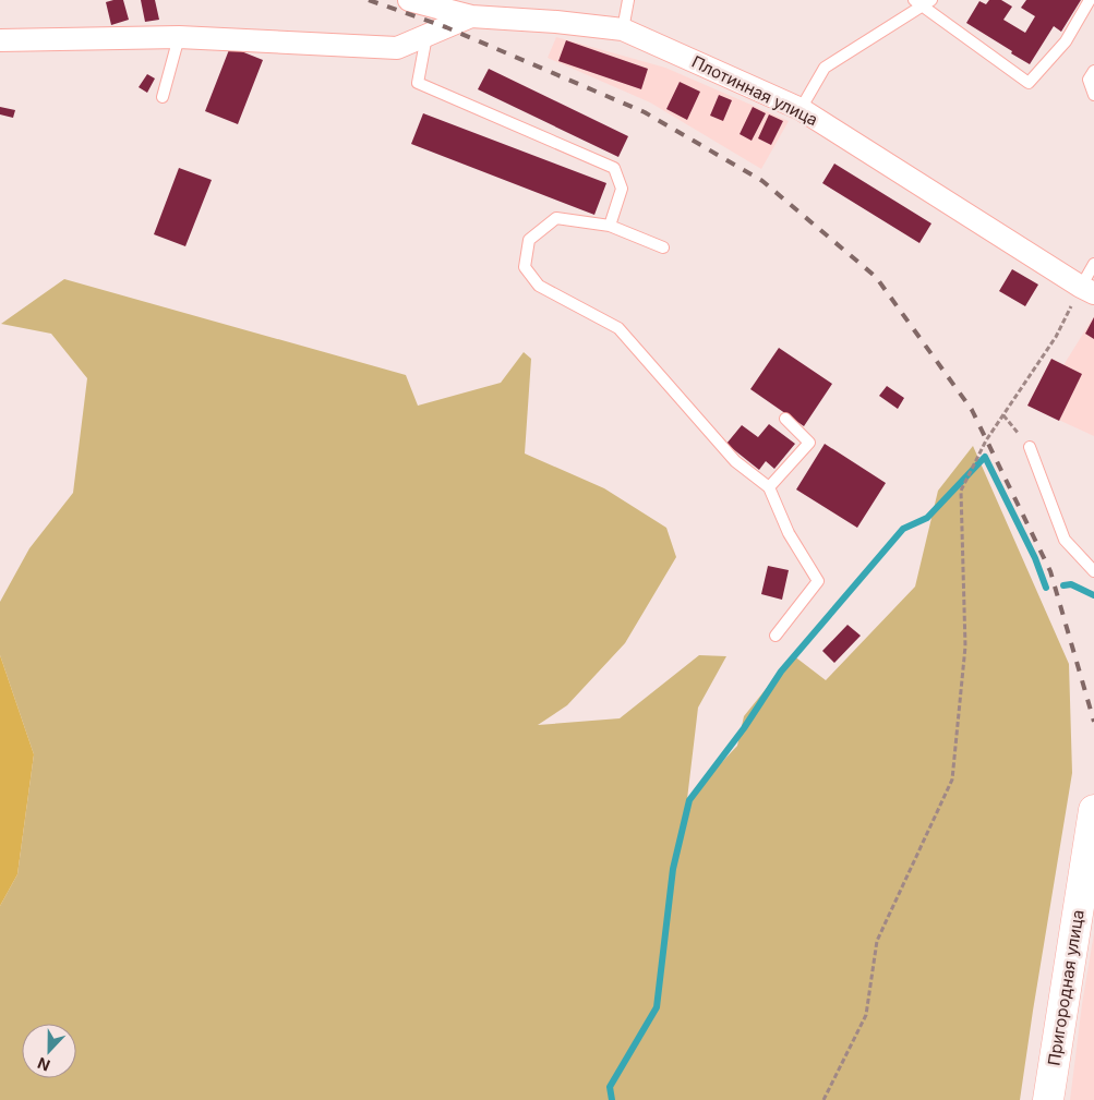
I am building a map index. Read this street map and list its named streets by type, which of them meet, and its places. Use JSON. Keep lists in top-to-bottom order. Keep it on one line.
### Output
{"streets":{"main road":["Пригородная улица"],"street":["Плотинная улица"]},"north":"bottom"}
